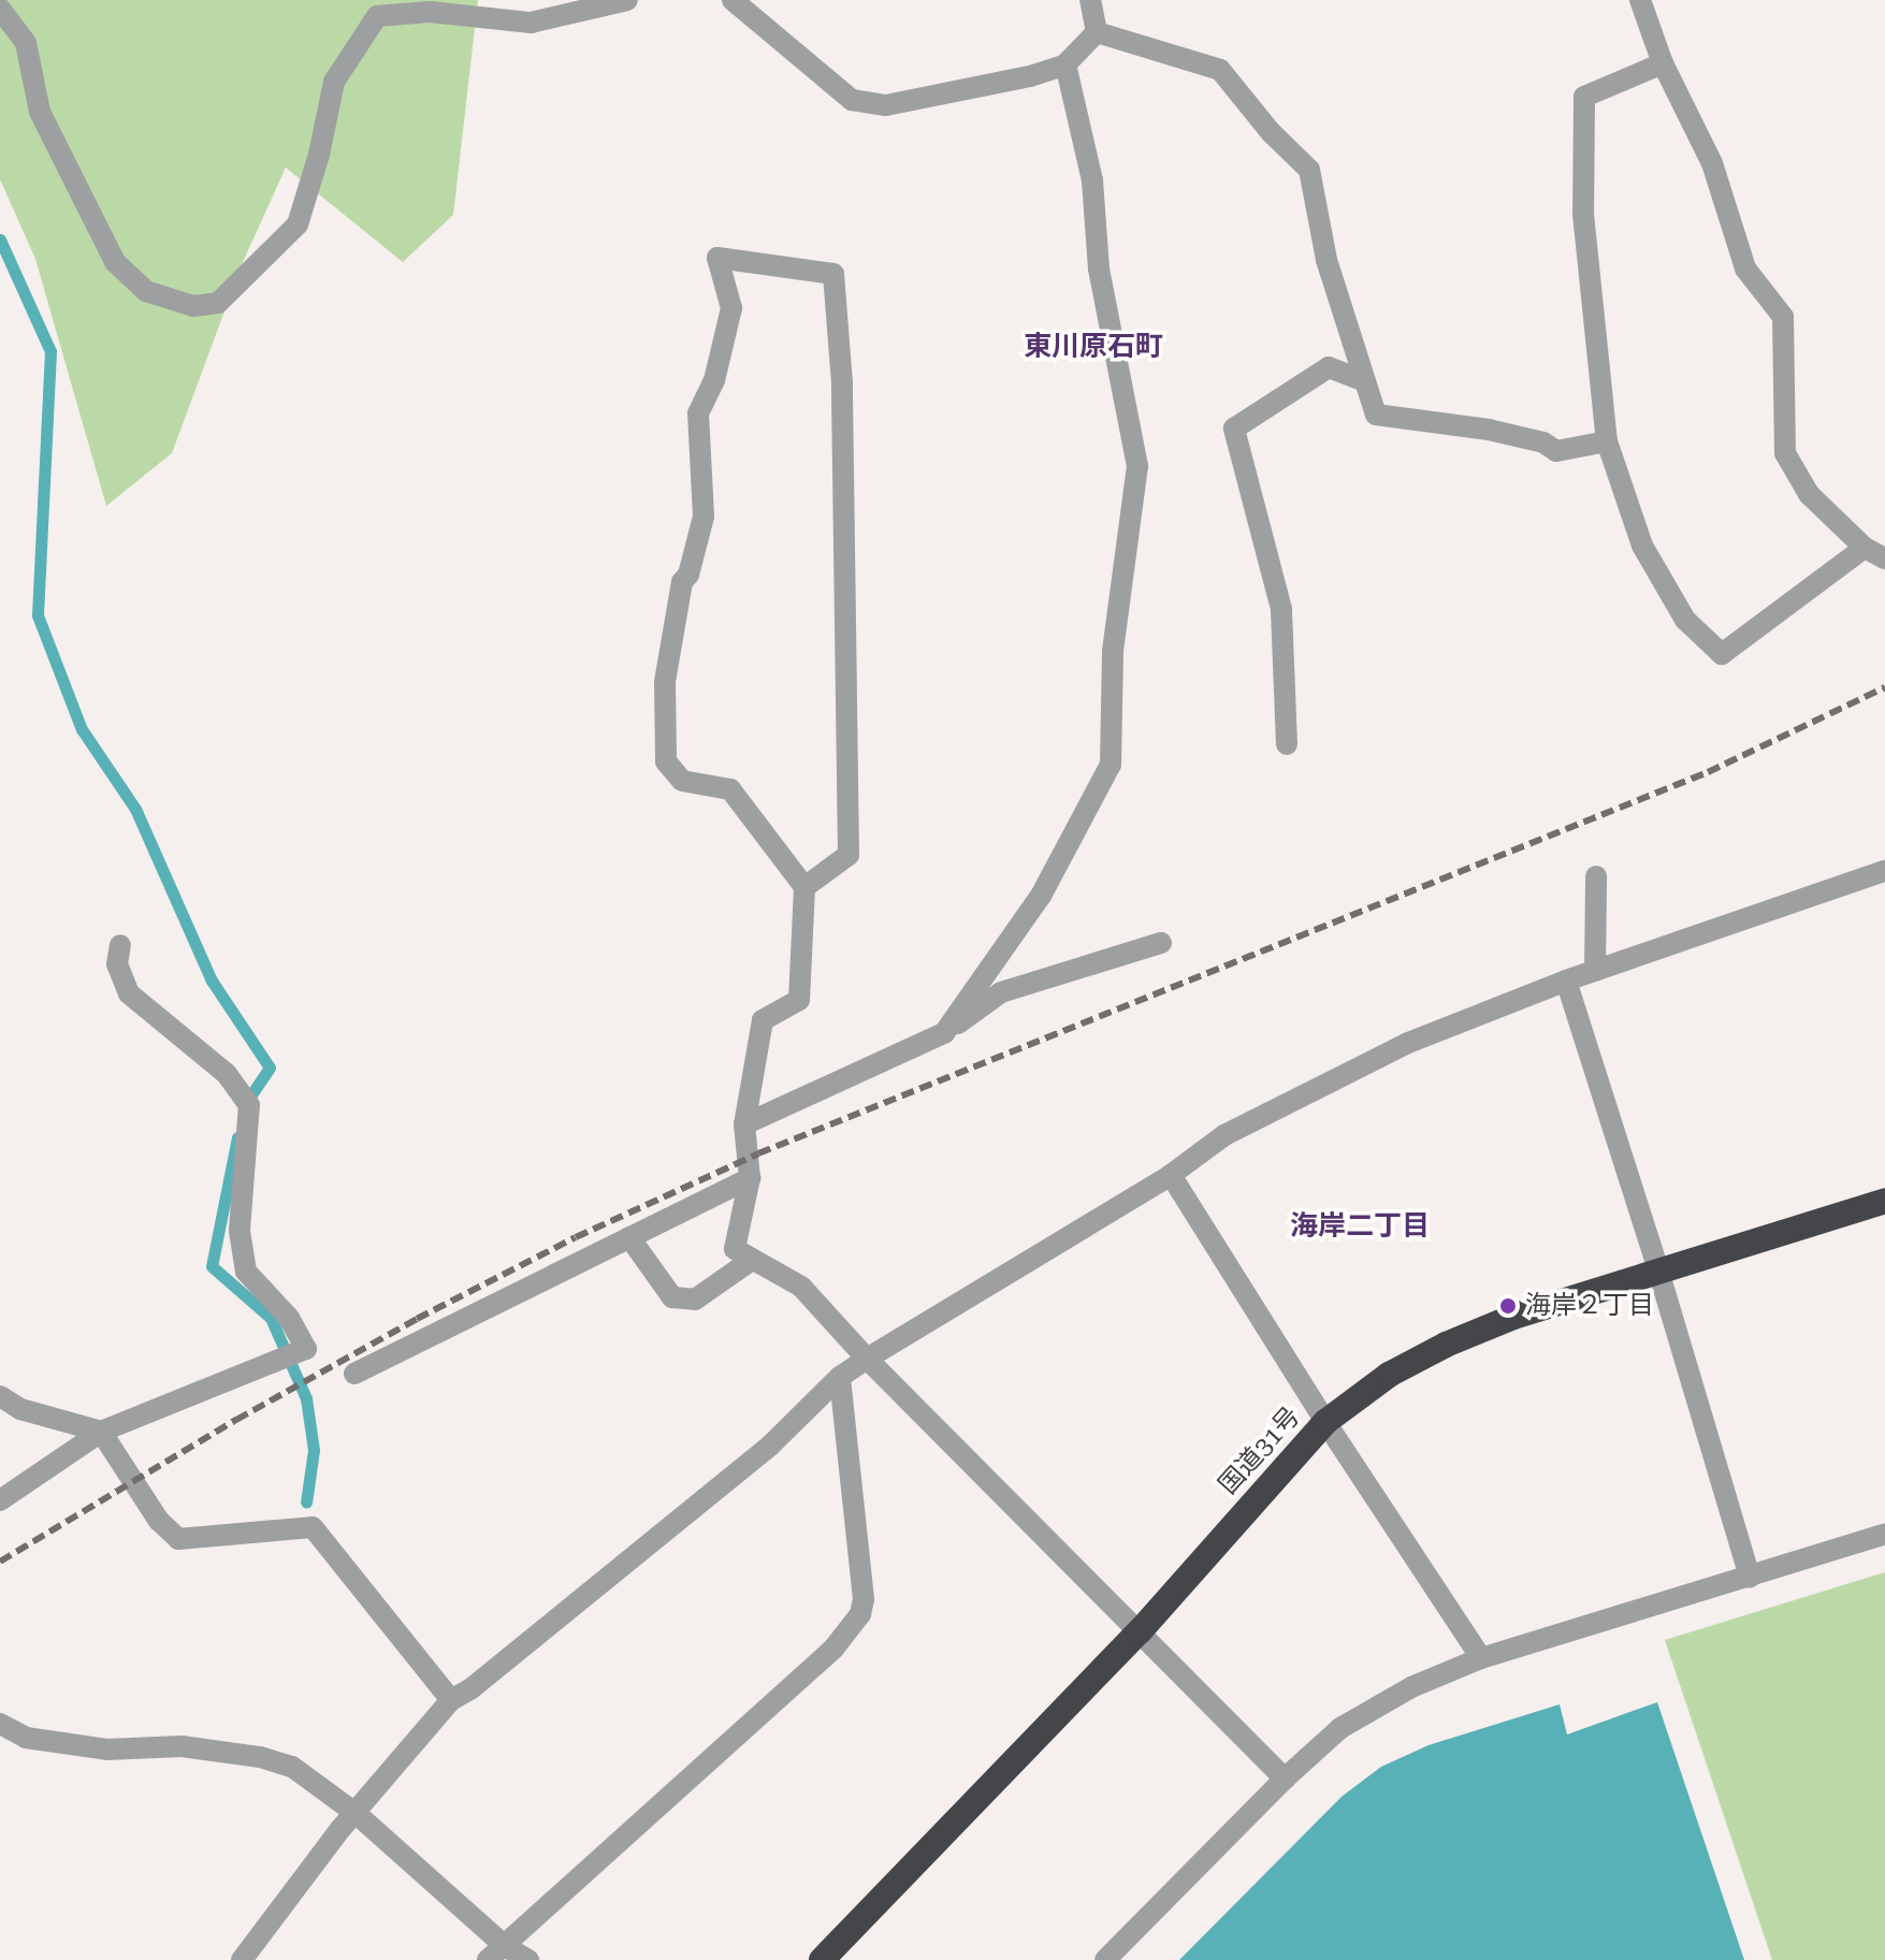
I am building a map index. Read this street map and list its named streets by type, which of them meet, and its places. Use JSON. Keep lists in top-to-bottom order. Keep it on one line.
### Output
{"streets":{"highway":["国道31号"]},"districts":["東川原石町","海岸二丁目"],"places":["海岸２丁目"]}
